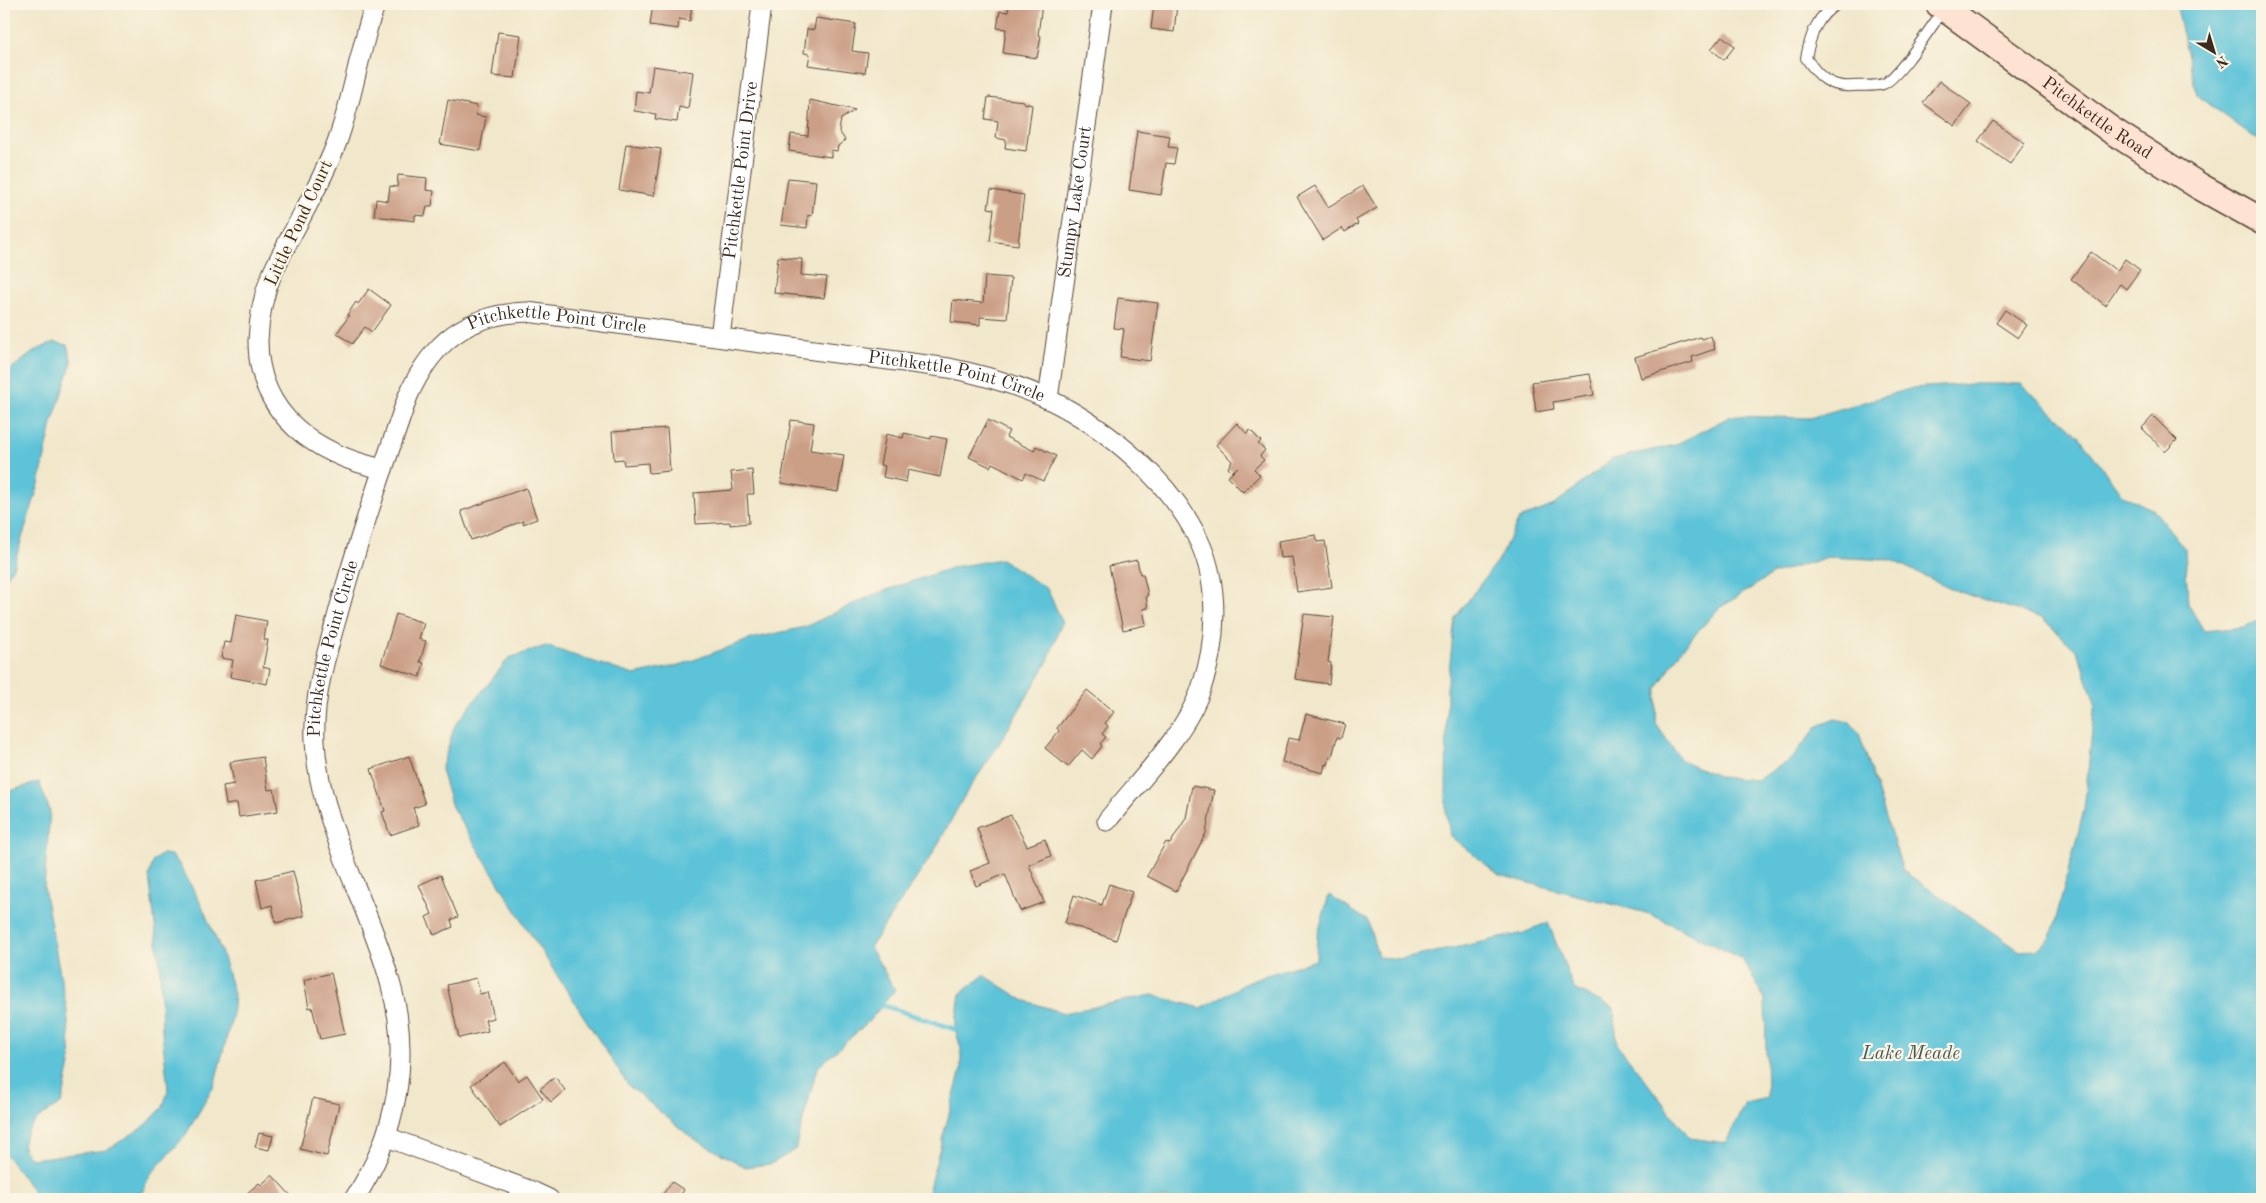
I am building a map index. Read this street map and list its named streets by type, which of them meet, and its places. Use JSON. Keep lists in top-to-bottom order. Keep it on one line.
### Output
{"streets":{"main road":["Pitchkettle Road"],"street":["Pitchkettle Point Drive","Stumpy Lake Court","Little Pond Court","Pitchkettle Point Circle"]},"crossings":[["Pitchkettle Point Drive","Pitchkettle Point Circle"],["Stumpy Lake Court","Pitchkettle Point Circle"],["Little Pond Court","Pitchkettle Point Circle"]],"water":["Lake Meade"],"north":"bottom right"}
